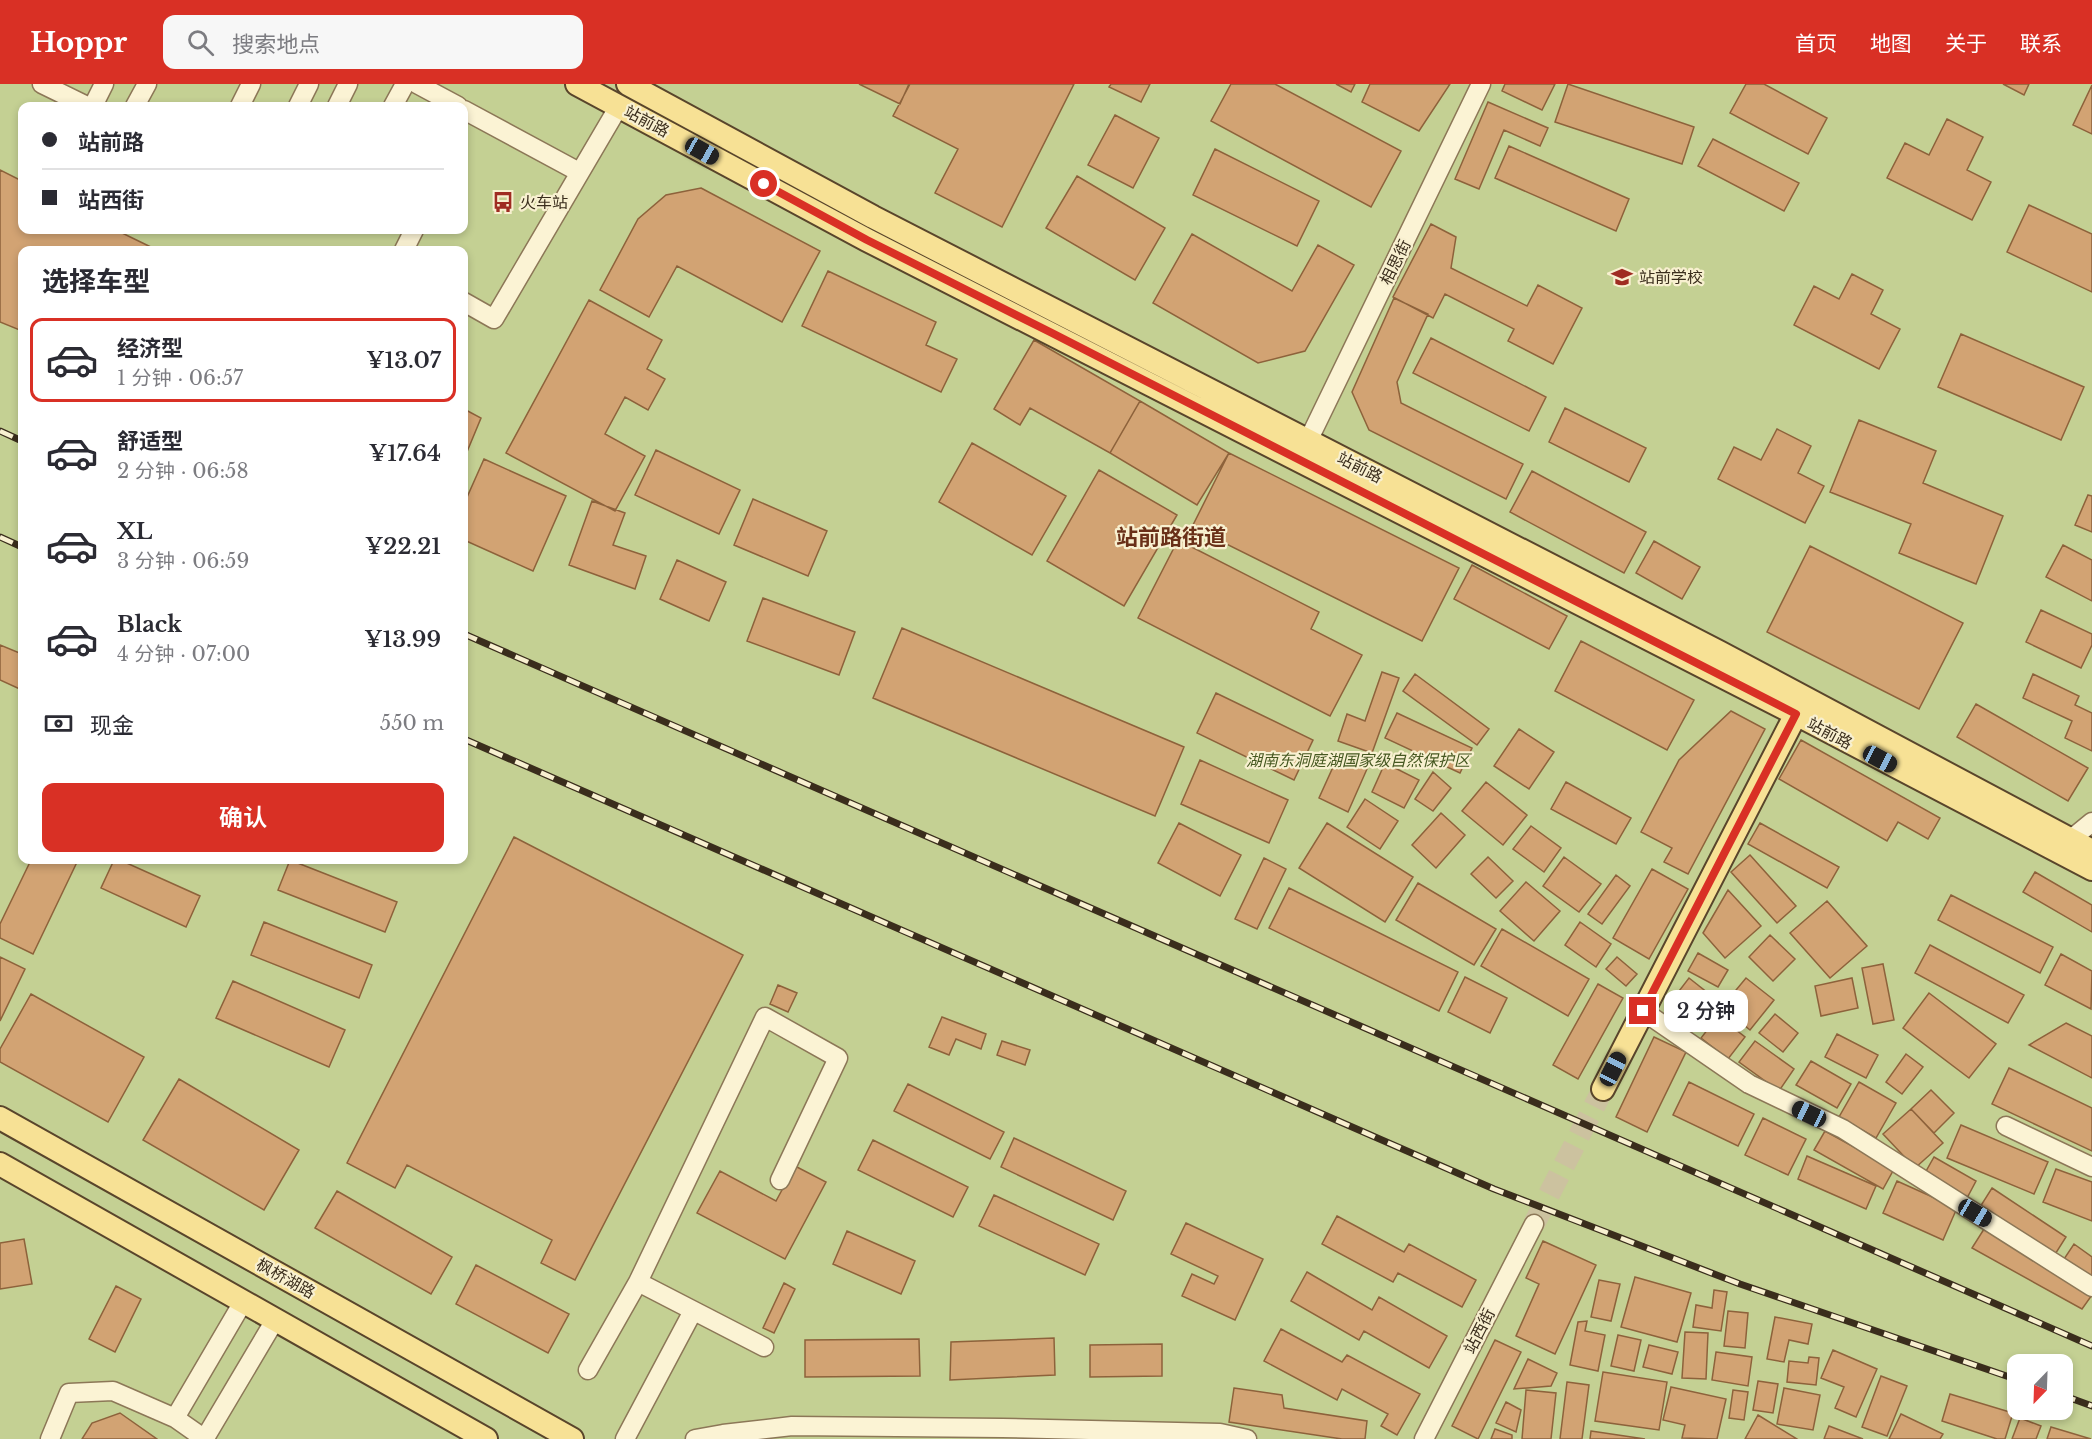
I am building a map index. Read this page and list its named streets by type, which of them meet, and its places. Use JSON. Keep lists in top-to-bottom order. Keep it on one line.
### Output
{"streets":{"main road":["站前路","枫桥湖路"],"street":["相思街","站西街"]},"crossings":[["站前路","相思街"]],"districts":["站前路街道"],"parks":["湖南东洞庭湖国家级自然保护区"],"places":{"bus stop":["火车站"],"school or university":["站前学校"]},"north":"bottom left","page":{"header":"Hoppr","search":"搜索地点","nav":["首页","地图","关于","联系"],"banner":["站前路","站西街"],"heading":"选择车型","list":[{"name":"经济型","note":"1 分钟 · 06:57","value":"¥13.07"},{"name":"舒适型","note":"2 分钟 · 06:58","value":"¥17.64"},{"name":"XL","note":"3 分钟 · 06:59","value":"¥22.21"},{"name":"Black","note":"4 分钟 · 07:00","value":"¥13.99"}],"pay":["现金","550 m"],"buttons":"确认","bubble":"2 分钟"}}
